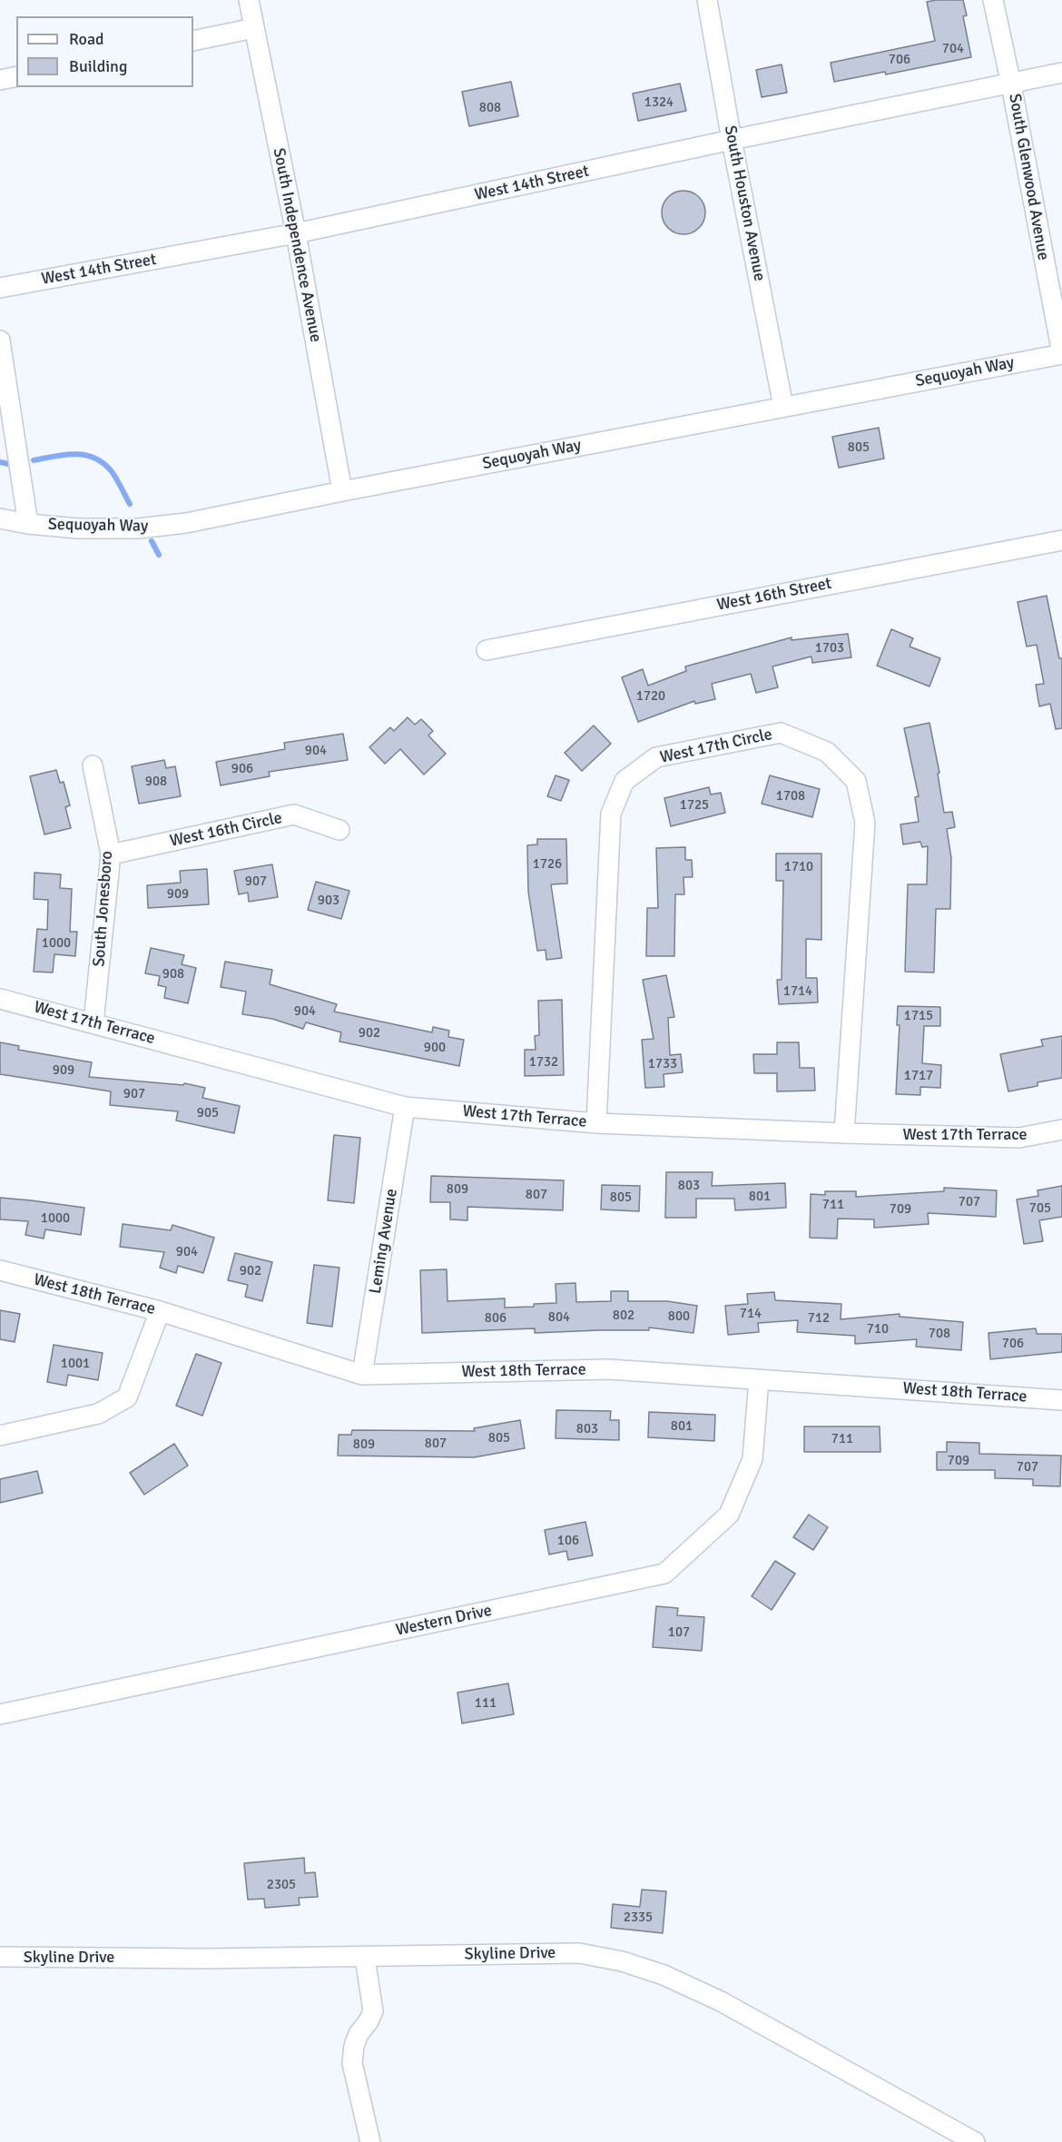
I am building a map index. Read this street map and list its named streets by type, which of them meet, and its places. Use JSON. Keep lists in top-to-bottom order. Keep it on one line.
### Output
{"streets":{"street":["South Glenwood Avenue","West 14th Street","South Houston Avenue","South Independence Avenue","Sequoyah Way","West 16th Street","West 17th Circle","West 16th Circle","South Jonesboro","West 17th Terrace","Leming Avenue","West 18th Terrace","Western Drive","Skyline Drive"]},"crossings":[["South Glenwood Avenue","West 14th Street"],["South Glenwood Avenue","Sequoyah Way"],["West 14th Street","South Houston Avenue"],["West 14th Street","South Independence Avenue"],["South Houston Avenue","Sequoyah Way"],["South Independence Avenue","Sequoyah Way"],["West 17th Circle","West 17th Terrace"],["West 16th Circle","South Jonesboro"],["South Jonesboro","West 17th Terrace"],["West 17th Terrace","Leming Avenue"],["Leming Avenue","West 18th Terrace"],["West 18th Terrace","Western Drive"]],"house_numbers":["704","706","1324","808","805","1703","1720","904","906","908","1708","1725","1726","1710","907","909","903","1000","908","1714","904","1715","902","900","1732","1733","909","1717","907","905","803","809","807","801","805","707","711","705","709","1000","904","902","714","802","800","804","806","712","710","708","706","1001","801","803","805","711","807","809","709","707","106","107","111","2305","2335"],"legend":["Road","Building"]}
